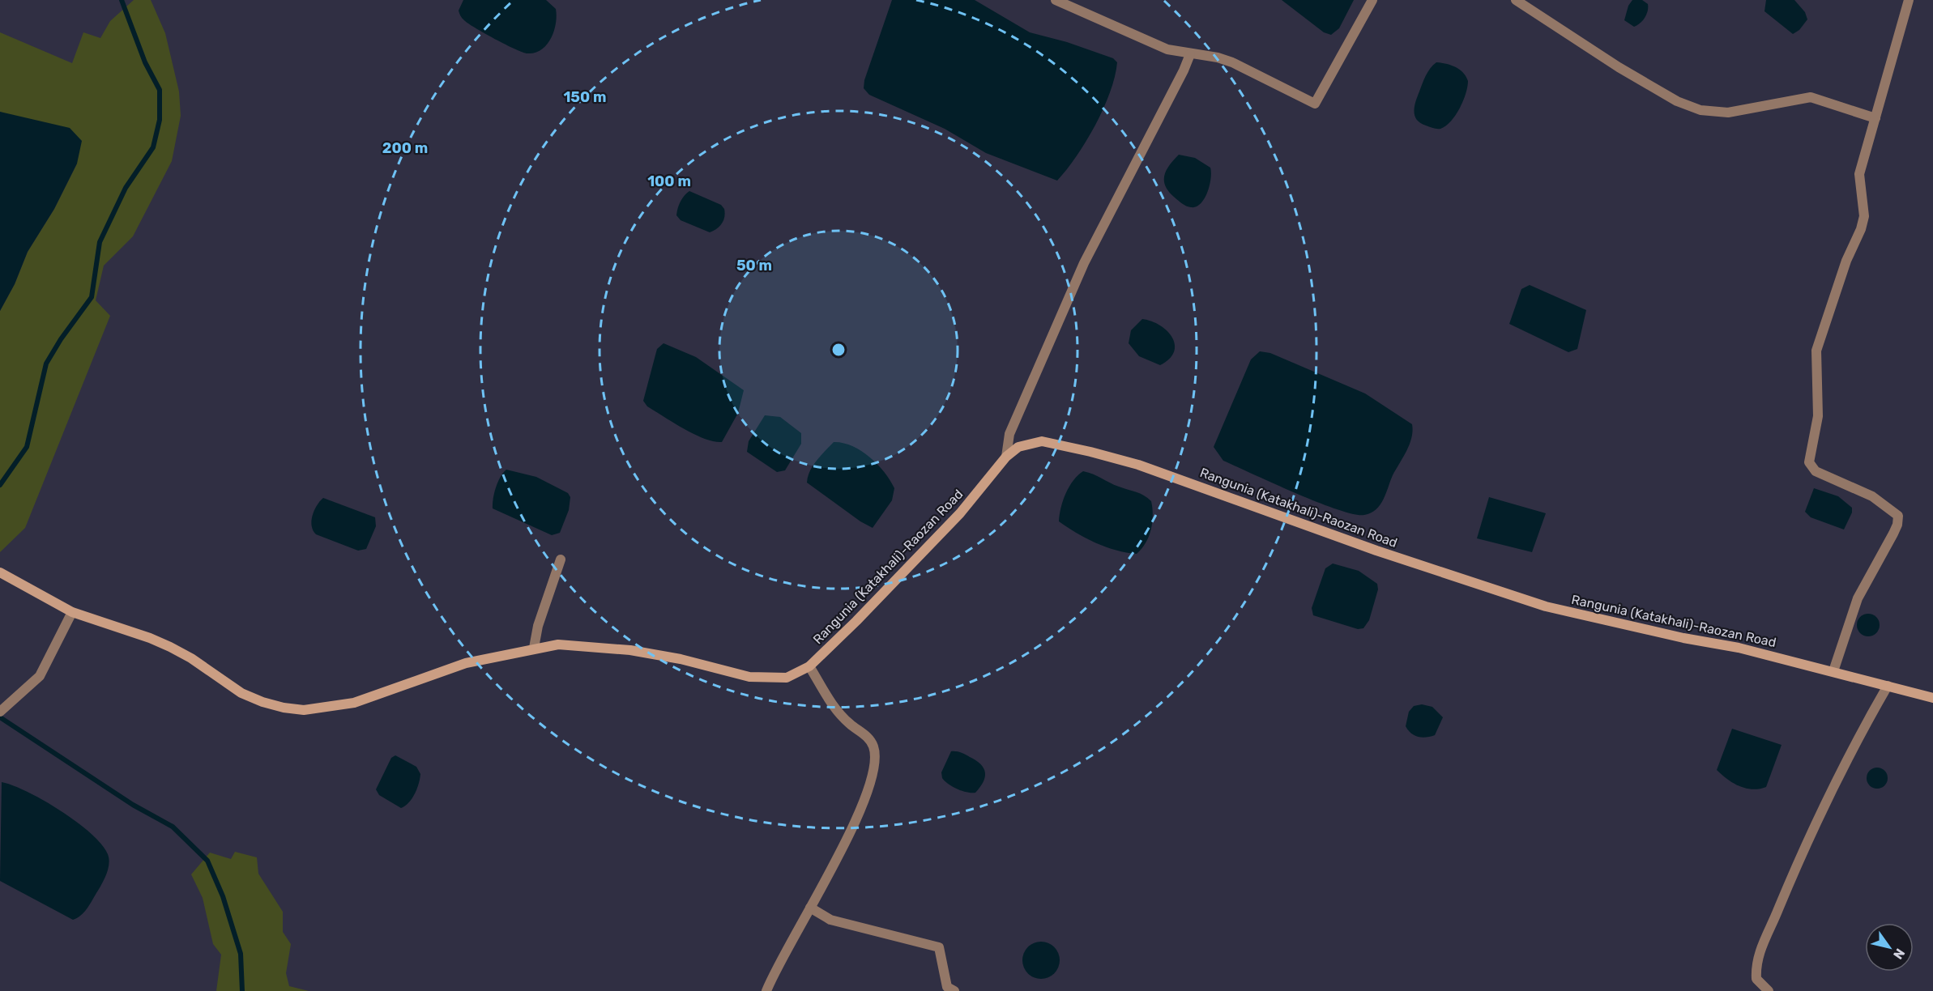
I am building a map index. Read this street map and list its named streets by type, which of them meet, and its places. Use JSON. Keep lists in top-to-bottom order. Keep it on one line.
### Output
{"streets":{"main road":["Rangunia (Katakhali)-Raozan Road"]},"north":"bottom right","rings":["150 m","200 m","100 m","50 m"]}
